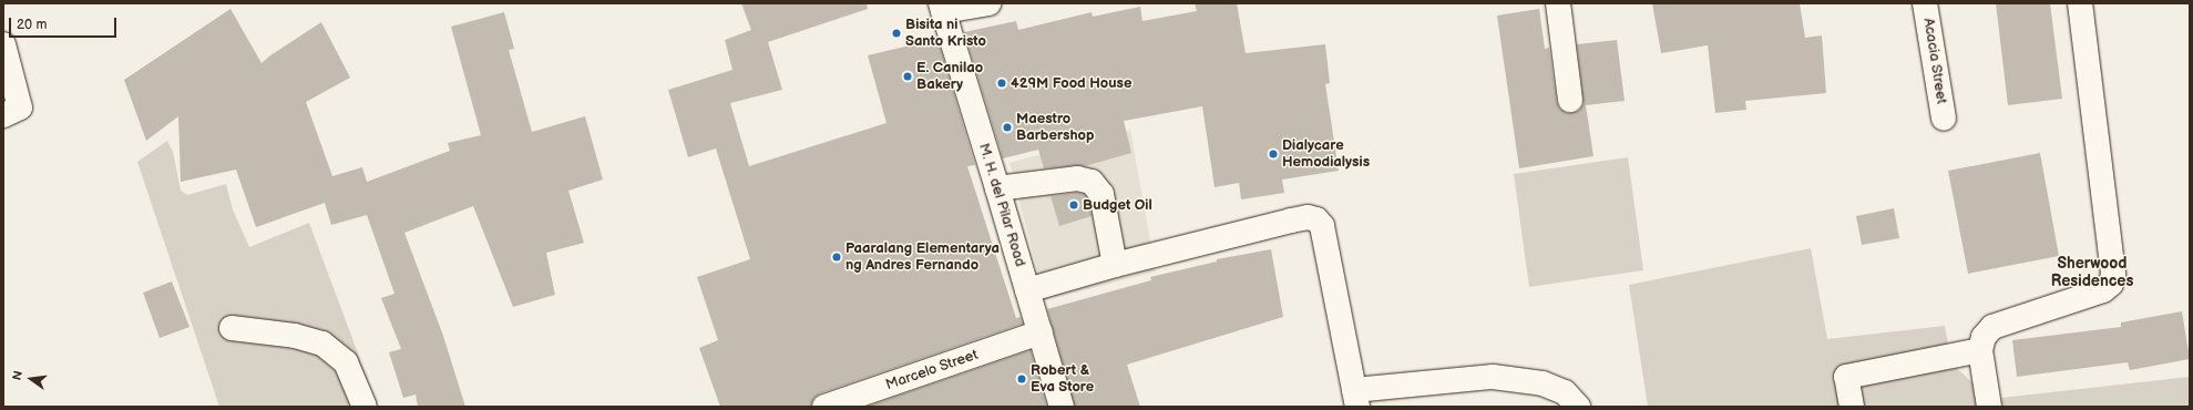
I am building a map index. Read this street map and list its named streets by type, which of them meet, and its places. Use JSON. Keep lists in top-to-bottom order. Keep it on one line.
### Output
{"streets":{"street":["Acacia Street","M. H. del Pilar Road","Marcelo Street"]},"crossings":[["M. H. del Pilar Road","Marcelo Street"]],"districts":["Sherwood Residences"],"places":["Bisita ni Santo Kristo","E. Canilao Bakery","429M Food House","Maestro Barbershop","Dialycare Hemodialysis","Budget Oil","Paaralang Elementarya ng Andres Fernando","Robert & Eva Store"],"scale_bar":"20 m","north":"left"}
